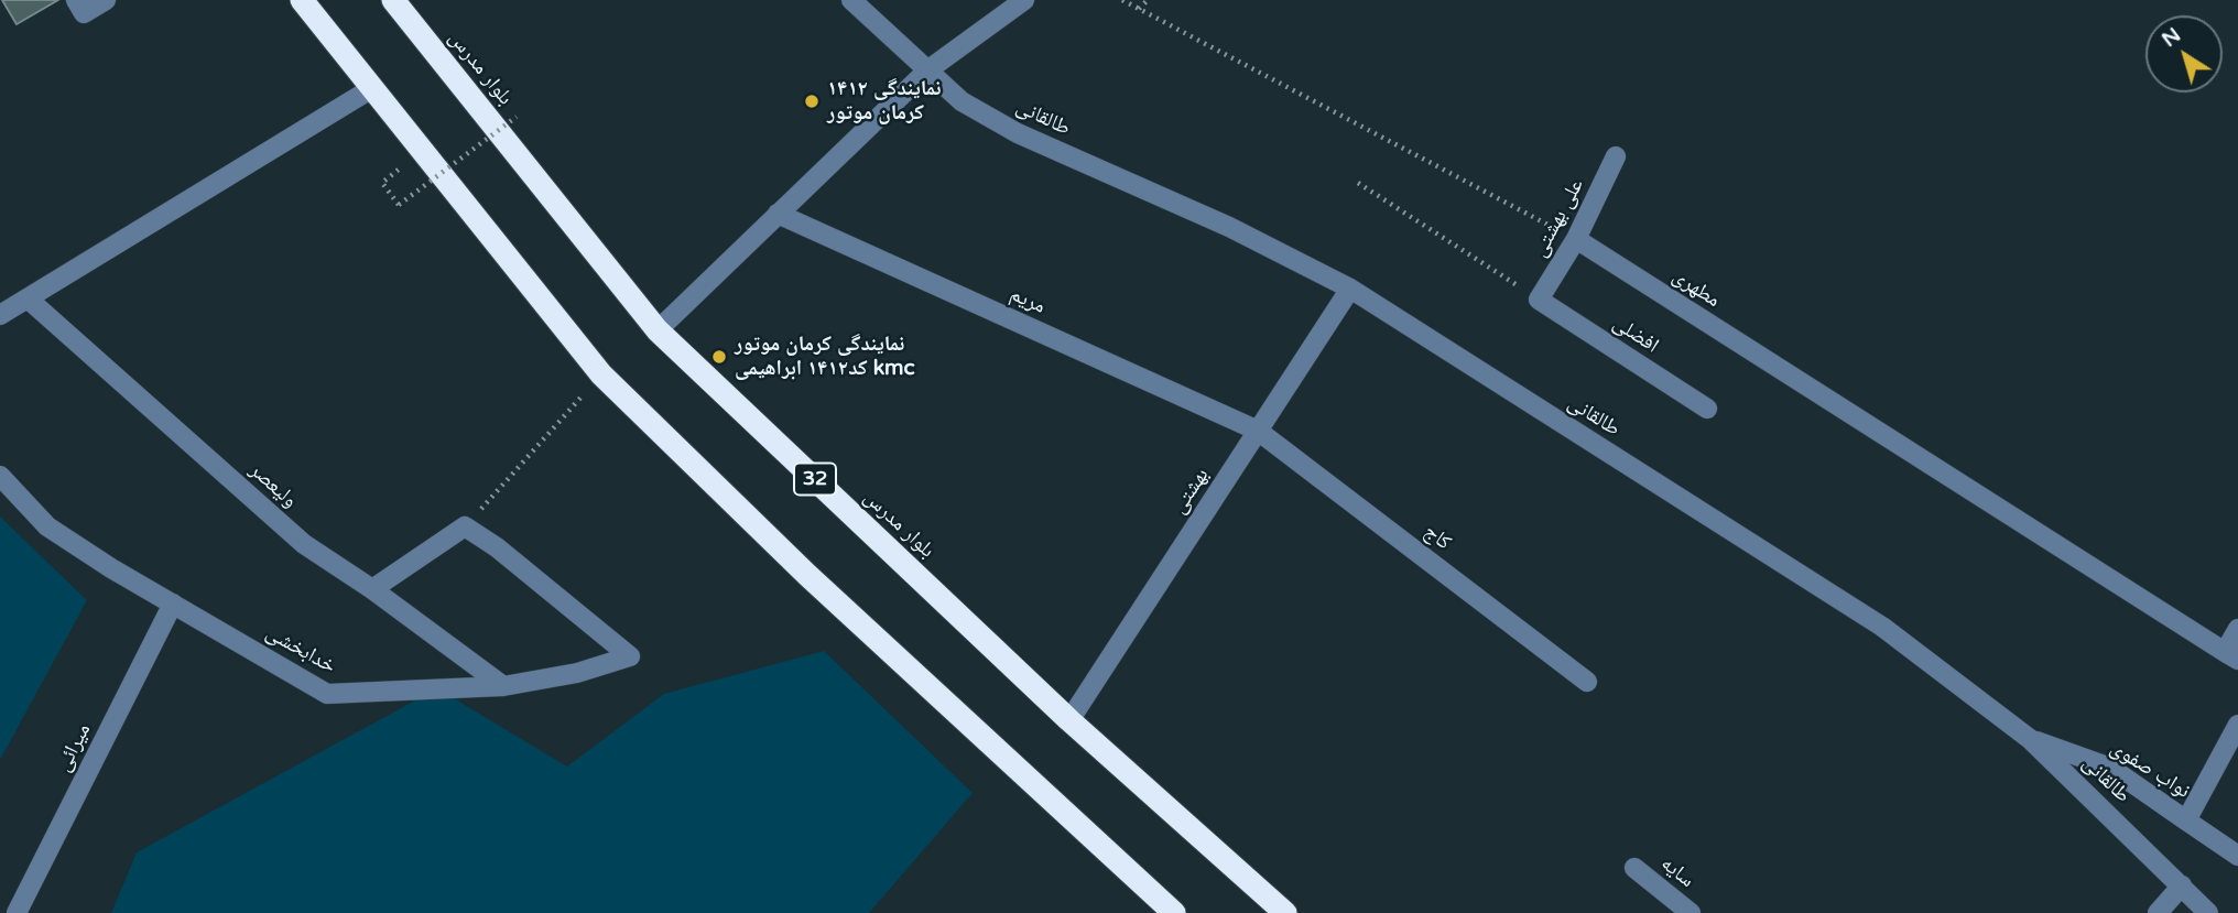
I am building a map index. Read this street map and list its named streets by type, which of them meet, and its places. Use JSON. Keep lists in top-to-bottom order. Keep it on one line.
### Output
{"streets":{"highway":["بلوار مدرس","32"],"street":["طالقانی","علی بهشتی","مطهری","مریم","افضلی","ولیعصر","بهشتی","کاج","خدابخشی","میرائی","نواب صفوی","سایه"]},"crossings":[["بلوار مدرس","بهشتی"],["طالقانی","بهشتی"],["طالقانی","نواب صفوی"],["علی بهشتی","مطهری"],["علی بهشتی","افضلی"],["مریم","بهشتی"],["مریم","کاج"],["ولیعصر","خدابخشی"],["بهشتی","کاج"],["خدابخشی","میرائی"]],"places":["نمایندگی ۱۴۱۲ کرمان موتور","نمایندگی کرمان موتور کد۱۴۱۲ ابراهیمی kmc"],"north":"top left"}
